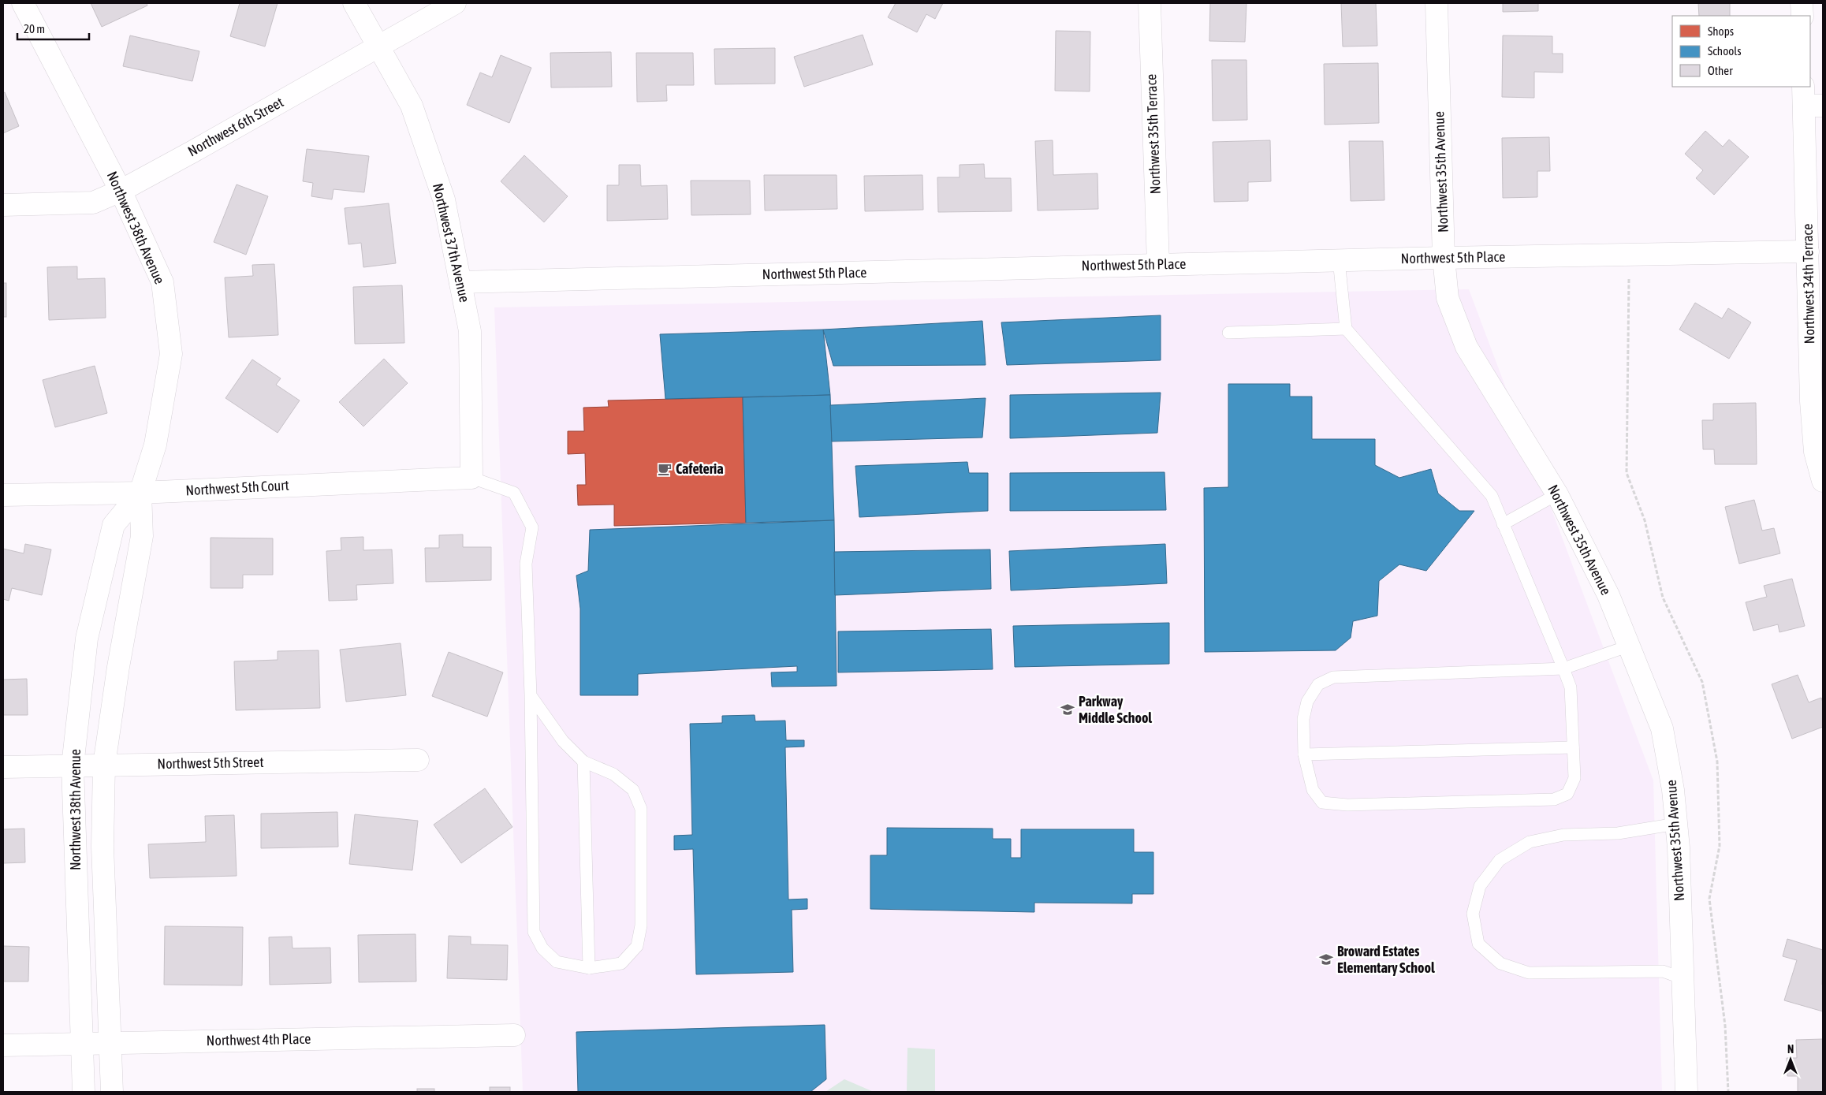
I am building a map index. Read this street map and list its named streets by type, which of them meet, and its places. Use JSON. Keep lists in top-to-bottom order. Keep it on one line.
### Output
{"streets":{"street":["Northwest 6th Street","Northwest 35th Terrace","Northwest 35th Avenue","Northwest 38th Avenue","Northwest 37th Avenue","Northwest 5th Place","Northwest 34th Terrace","Northwest 5th Court","Northwest 5th Street","Northwest 4th Place"]},"crossings":[["Northwest 6th Street","Northwest 38th Avenue"],["Northwest 6th Street","Northwest 37th Avenue"],["Northwest 35th Terrace","Northwest 5th Place"],["Northwest 35th Avenue","Northwest 5th Place"],["Northwest 38th Avenue","Northwest 5th Court"],["Northwest 38th Avenue","Northwest 5th Street"],["Northwest 38th Avenue","Northwest 4th Place"],["Northwest 37th Avenue","Northwest 5th Place"],["Northwest 37th Avenue","Northwest 5th Court"],["Northwest 5th Place","Northwest 34th Terrace"]],"places":{"cafe":["Cafeteria"],"school or university":["Parkway Middle School","Broward Estates Elementary School"]},"legend":["Shops","Schools","Other"],"scale_bar":"20 m","north":"top"}
